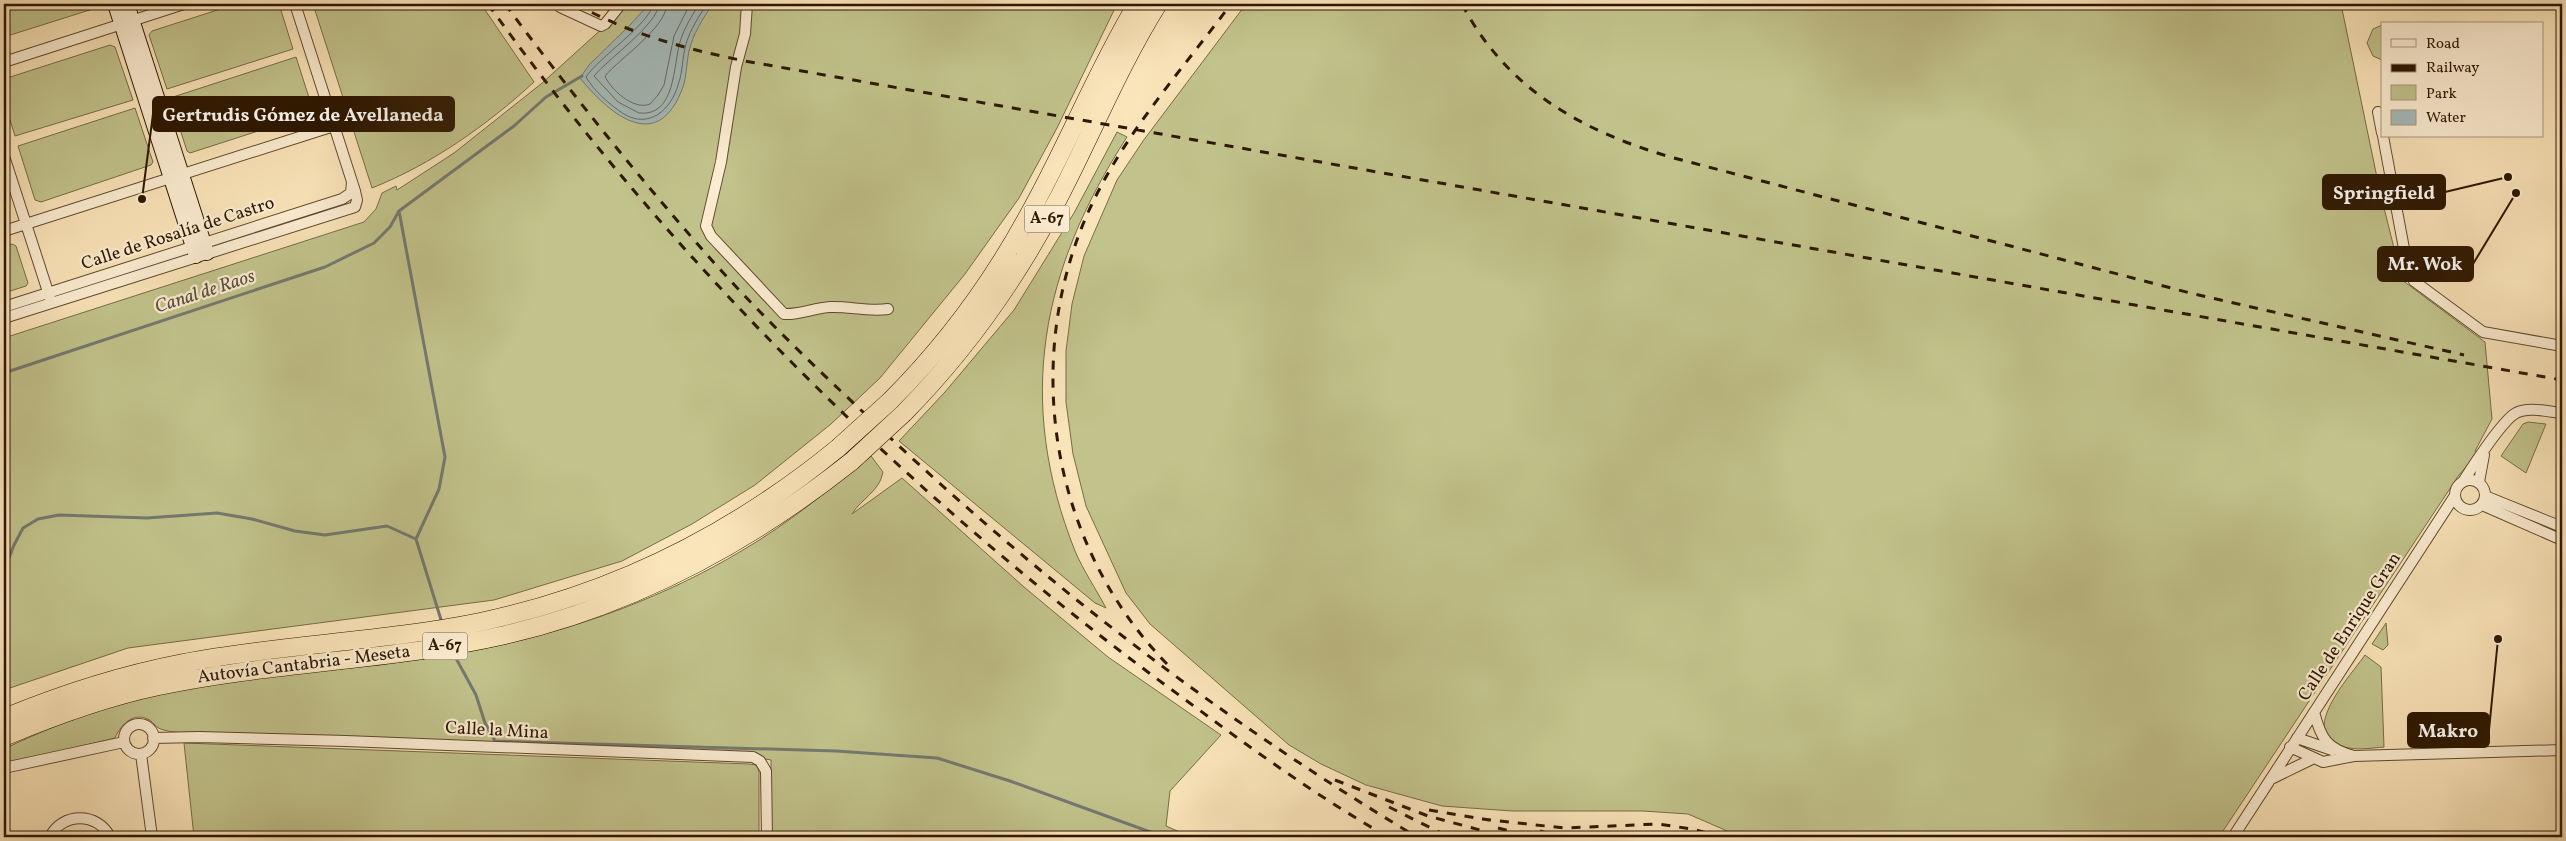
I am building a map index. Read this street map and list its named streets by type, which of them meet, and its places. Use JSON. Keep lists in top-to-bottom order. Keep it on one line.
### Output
{"streets":{"highway":["A-67","Autovía Cantabria - Meseta"],"street":["Calle de Rosalía de Castro","Calle de Enrique Gran","Calle la Mina"]},"water":["Canal de Raos"],"places":["Springfield","Mr. Wok","Gertrudis Gómez de Avellaneda","Makro"],"legend":["Road","Railway","Park","Water"]}
